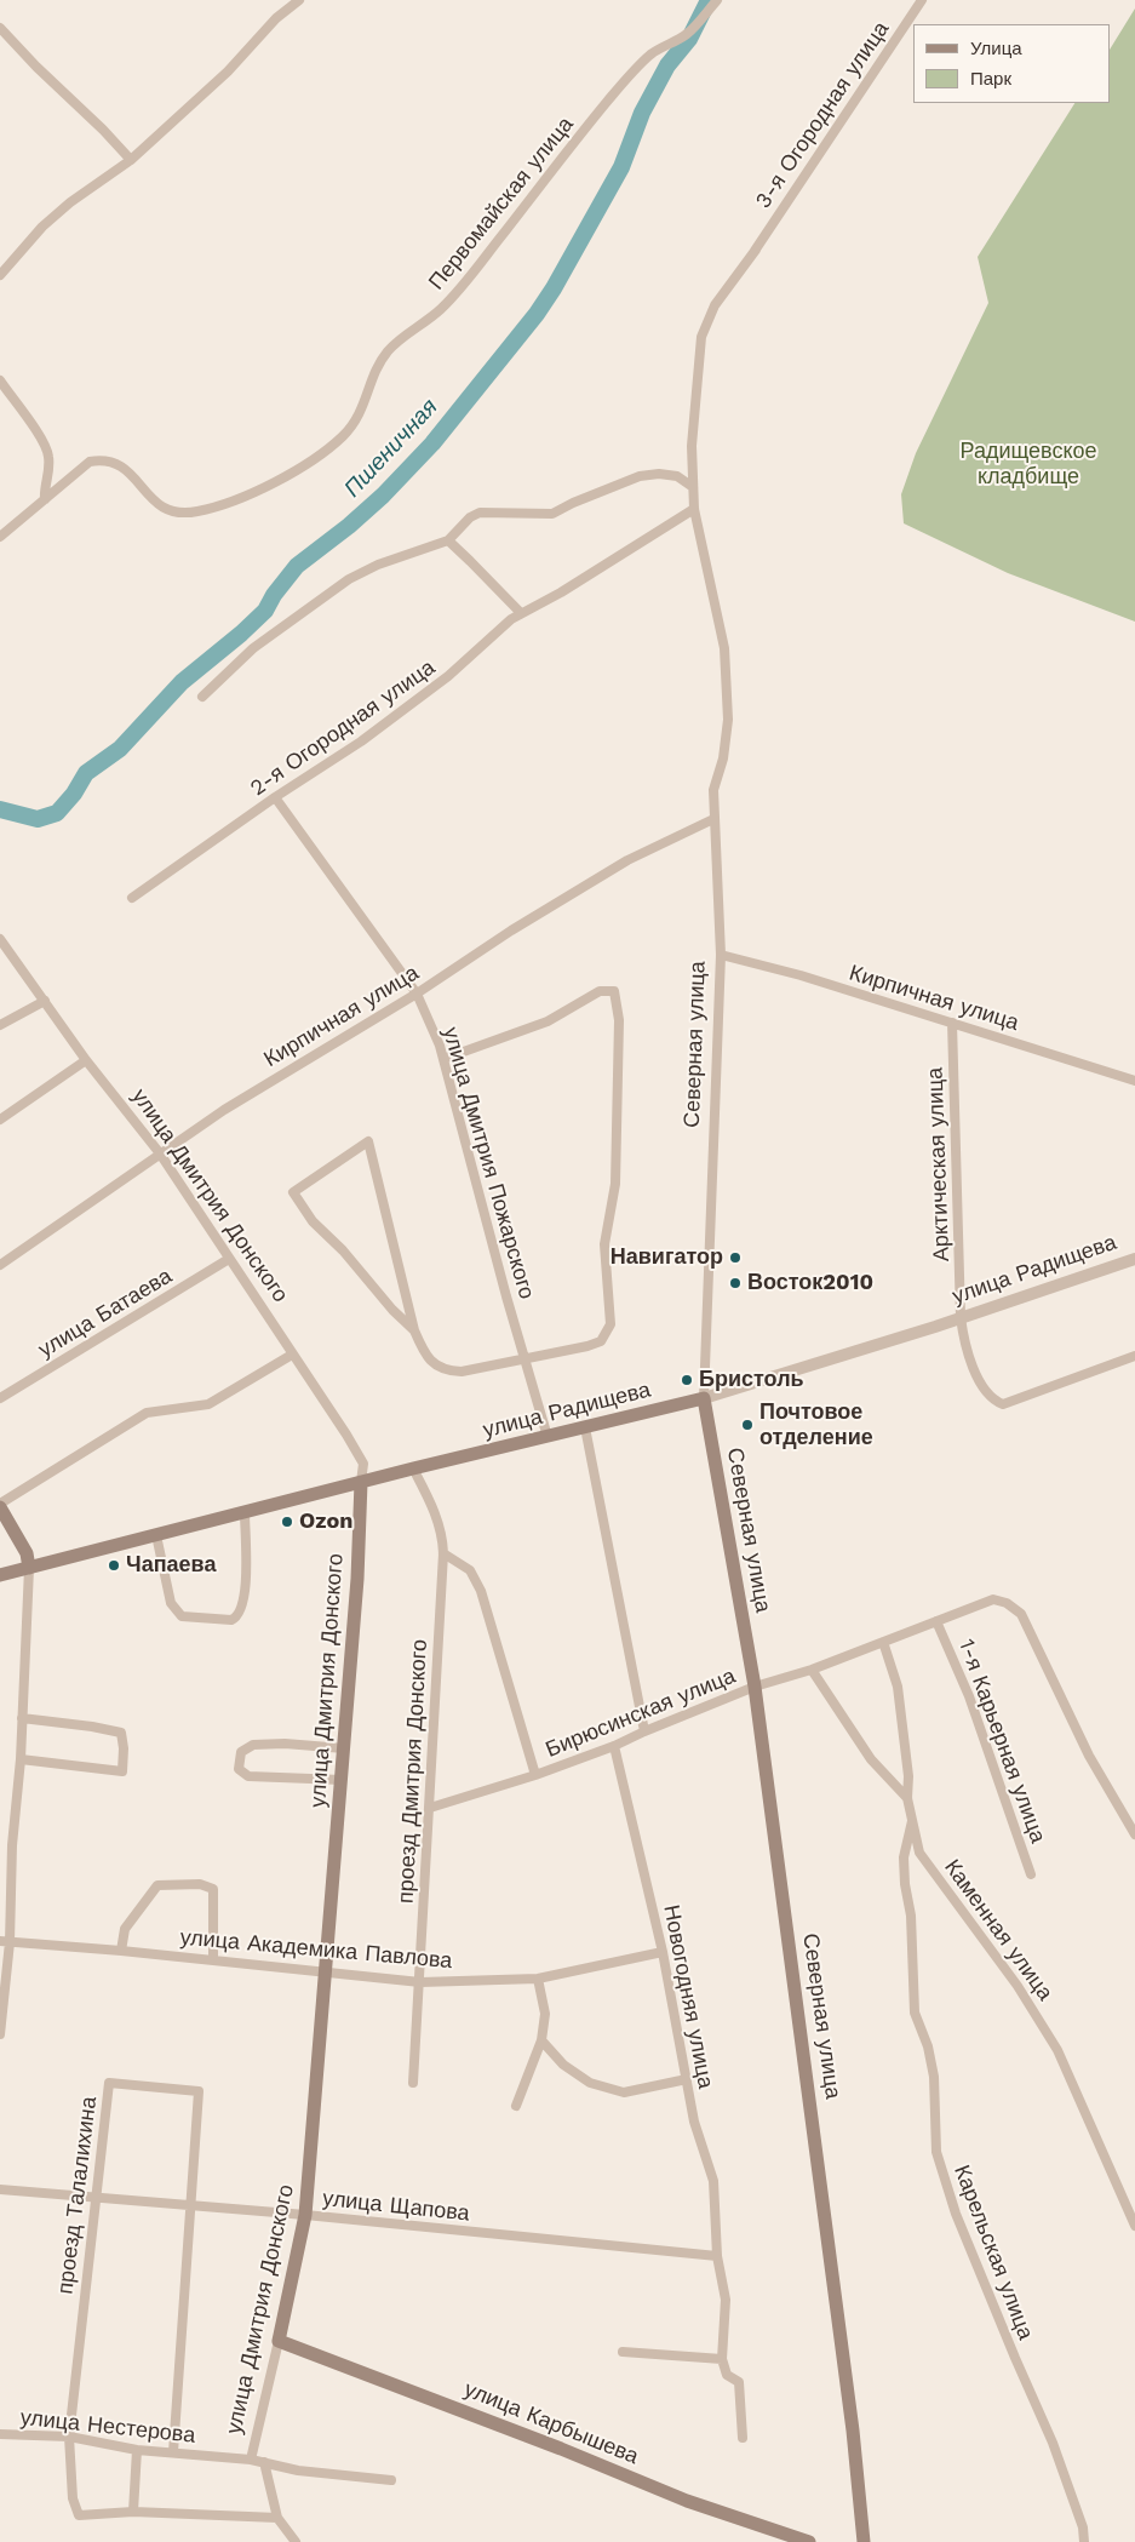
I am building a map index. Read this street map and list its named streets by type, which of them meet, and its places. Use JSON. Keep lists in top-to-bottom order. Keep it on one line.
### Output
{"streets":{"main road":["Северная улица","улица Дмитрия Донского","улица Радищева","улица Карбышева"],"street":["3-я Огородная улица","Первомайская улица","2-я Огородная улица","Кирпичная улица","улица Дмитрия Пожарского","Арктическая улица","улица Батаева","Бирюсинская улица","1-я Карьерная улица","проезд Дмитрия Донского","Каменная улица","улица Академика Павлова","Новогодняя улица","проезд Талалихина","улица Щапова","Карельская улица","улица Нестерова"]},"crossings":[["3-я Огородная улица","Северная улица"],["2-я Огородная улица","Северная улица"],["2-я Огородная улица","улица Дмитрия Пожарского"],["Кирпичная улица","Северная улица"],["Кирпичная улица","улица Дмитрия Пожарского"],["Кирпичная улица","Арктическая улица"],["Кирпичная улица","улица Дмитрия Донского"],["Северная улица","улица Радищева"],["Северная улица","Бирюсинская улица"],["улица Дмитрия Пожарского","улица Радищева"],["Арктическая улица","улица Радищева"],["улица Дмитрия Донского","улица Радищева"],["улица Дмитрия Донского","улица Батаева"],["улица Дмитрия Донского","улица Академика Павлова"],["улица Дмитрия Донского","улица Щапова"],["улица Дмитрия Донского","улица Карбышева"],["улица Дмитрия Донского","улица Нестерова"],["улица Радищева","проезд Дмитрия Донского"],["Бирюсинская улица","1-я Карьерная улица"],["Бирюсинская улица","проезд Дмитрия Донского"],["Бирюсинская улица","Каменная улица"],["Бирюсинская улица","Новогодняя улица"],["проезд Дмитрия Донского","улица Академика Павлова"],["Каменная улица","Карельская улица"],["улица Академика Павлова","Новогодняя улица"],["Новогодняя улица","улица Щапова"],["проезд Талалихина","улица Щапова"],["проезд Талалихина","улица Нестерова"]],"water":["Пшеничная"],"parks":["Радищевское кладбище"],"places":["Навигатор","Восток2010","Бристоль","Почтовое отделение","Ozon","Чапаева"],"legend":["Улица","Парк"]}
